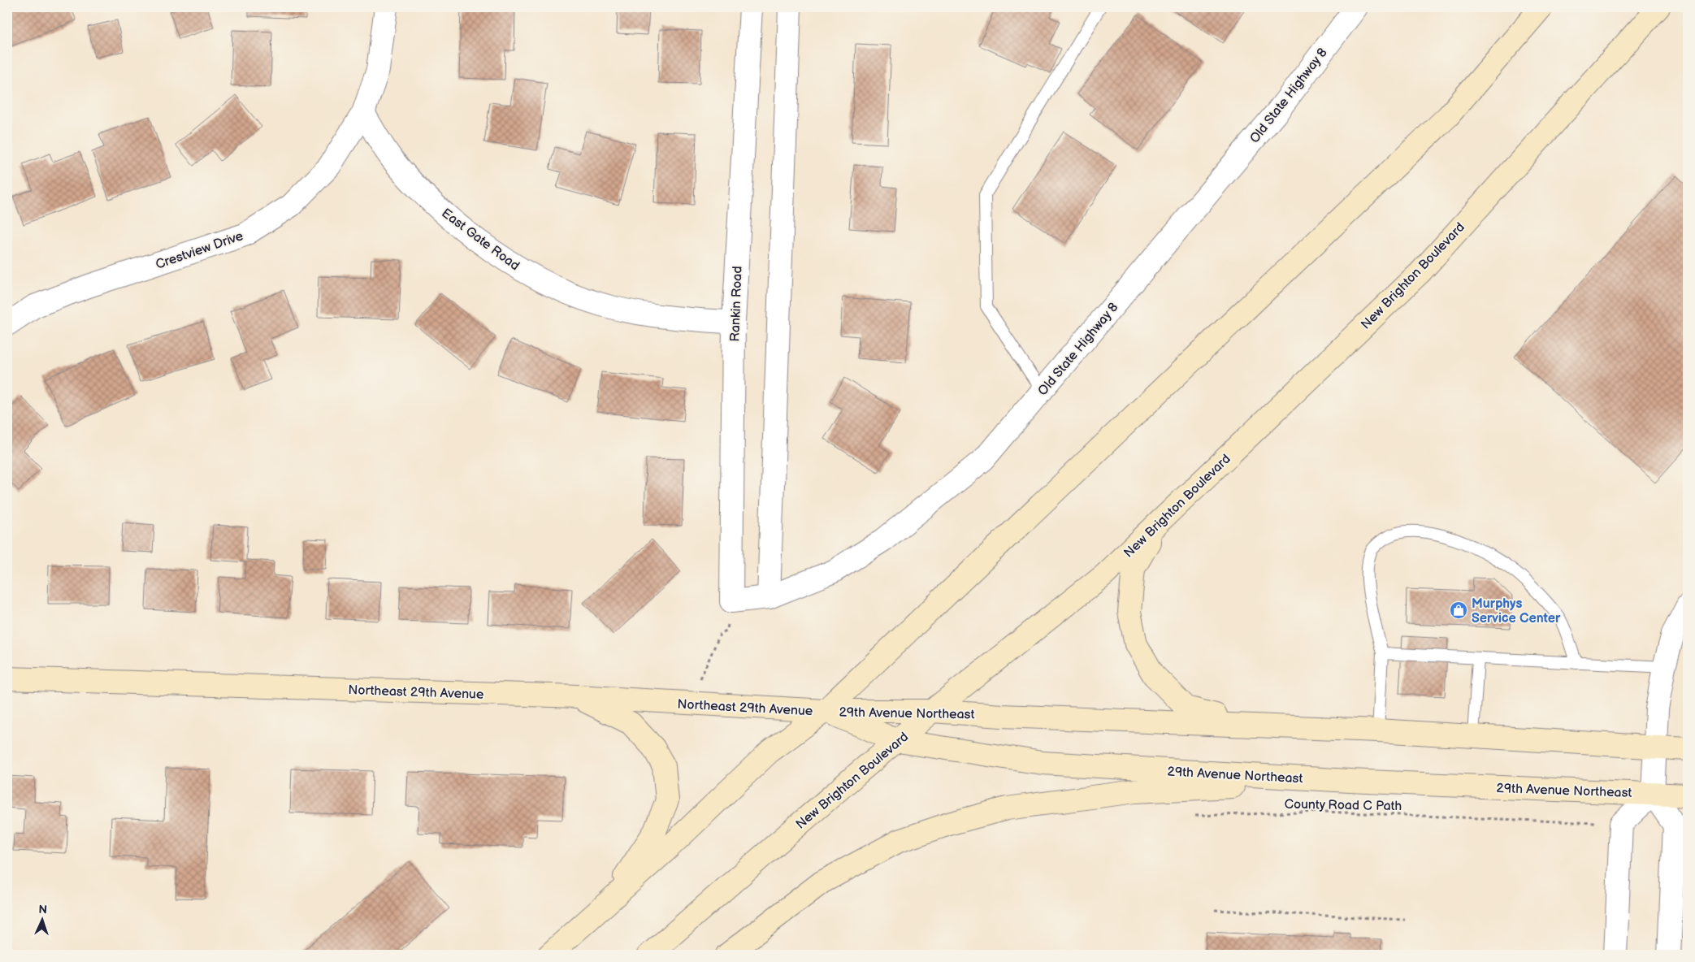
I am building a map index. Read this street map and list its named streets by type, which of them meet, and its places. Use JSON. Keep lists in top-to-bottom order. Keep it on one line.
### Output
{"streets":{"main road":["New Brighton Boulevard","Northeast 29th Avenue","29th Avenue Northeast"],"street":["Old State Highway 8","East Gate Road","Crestview Drive","Rankin Road"],"path":["County Road C Path"]},"crossings":[["Old State Highway 8","Rankin Road"],["East Gate Road","Crestview Drive"],["East Gate Road","Rankin Road"],["New Brighton Boulevard","29th Avenue Northeast"],["Northeast 29th Avenue","29th Avenue Northeast"]],"places":{"shop":["Murphys Service Center"]},"north":"top"}
